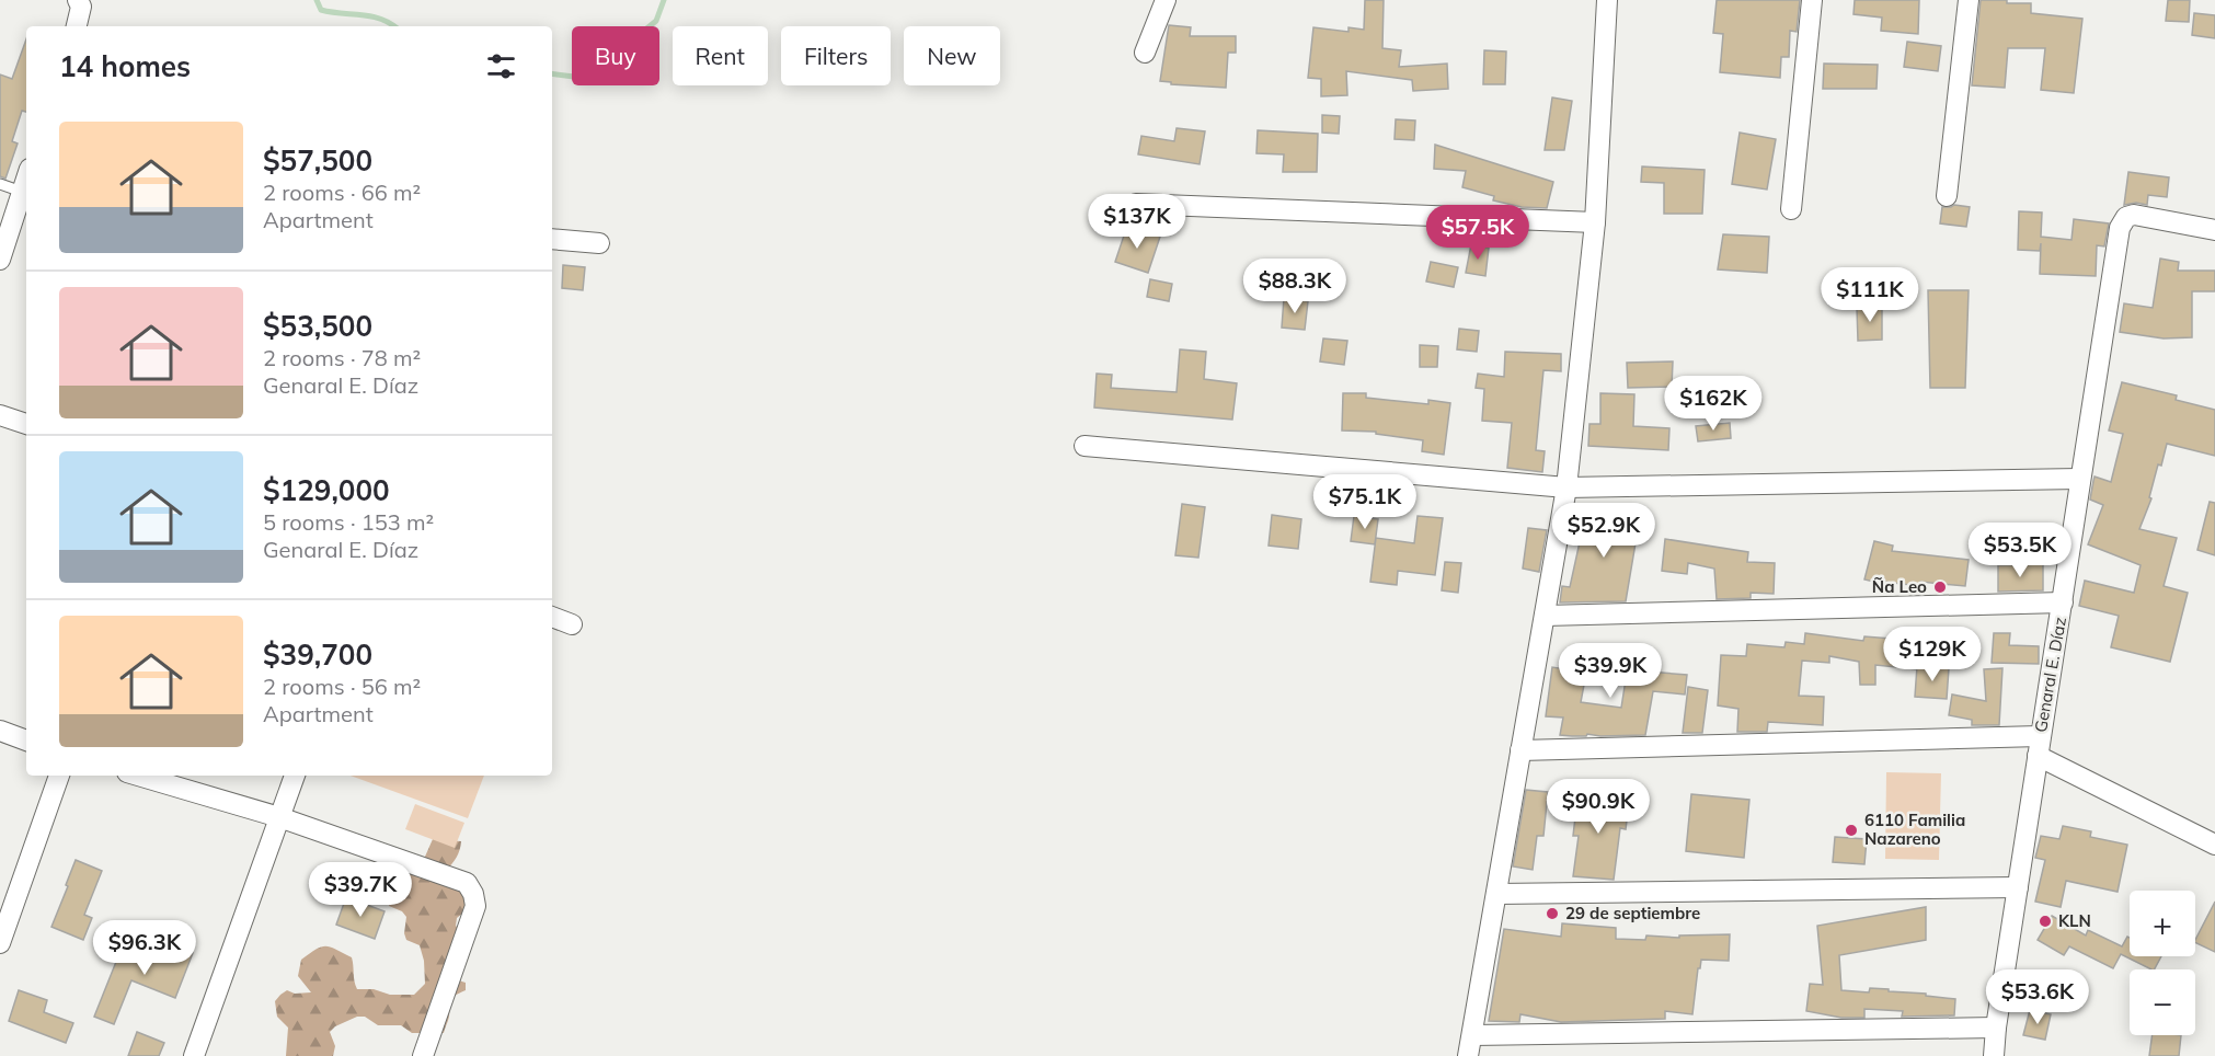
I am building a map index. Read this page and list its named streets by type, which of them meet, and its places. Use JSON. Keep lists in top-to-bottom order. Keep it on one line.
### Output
{"streets":{"street":["Genaral E. Díaz"]},"places":["Ña Leo","6110 Familia Nazareno","29 de septiembre","KLN"],"page":{"chip":["Buy","Rent","Filters","New"],"heading":"14 homes","list":[{"name":"$57,500","note":"2 rooms · 66 m² · Apartment"},{"name":"$53,500","note":"2 rooms · 78 m² · Genaral E. Díaz"},{"name":"$129,000","note":"5 rooms · 153 m² · Genaral E. Díaz"},{"name":"$39,700","note":"2 rooms · 56 m² · Apartment"}],"price":["$137K","$57.5K","$88.3K","$111K","$162K","$75.1K","$52.9K","$53.5K","$129K","$39.9K","$90.9K","$39.7K","$96.3K","$53.6K"],"map_buttons":["+","−"]}}
